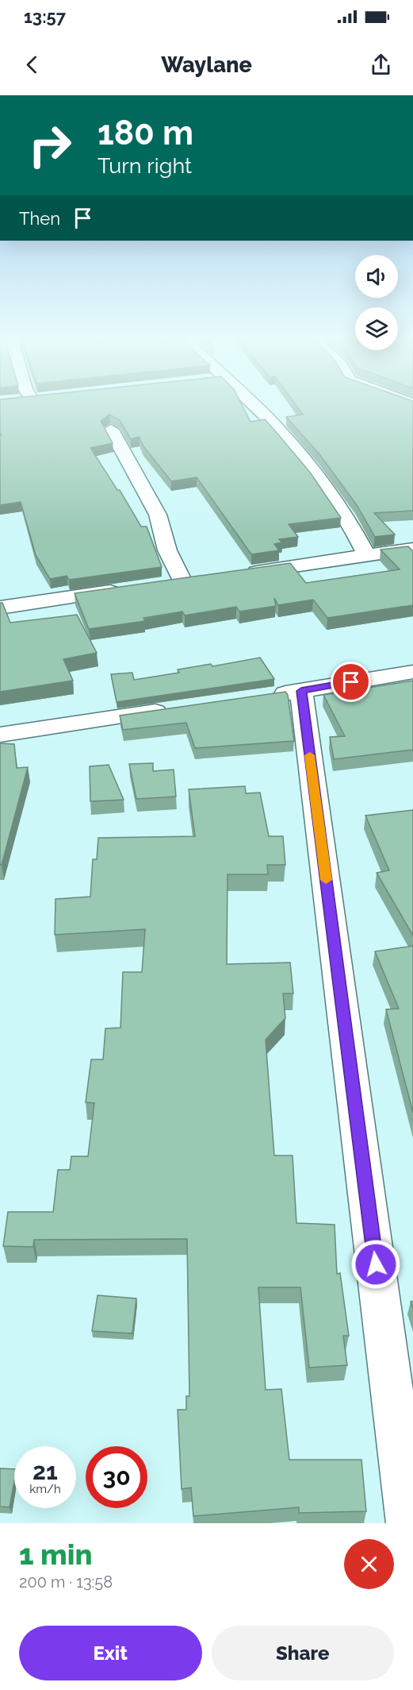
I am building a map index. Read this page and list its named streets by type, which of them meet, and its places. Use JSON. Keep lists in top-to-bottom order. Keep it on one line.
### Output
{"page":{"status":"13:57","header":"Waylane","turn":["180 m","Turn right"],"then":"Then","speed":"21 km/h","limit":"30","heading":["1 min","200 m · 13:58"],"buttons":["Exit","Share"]}}
